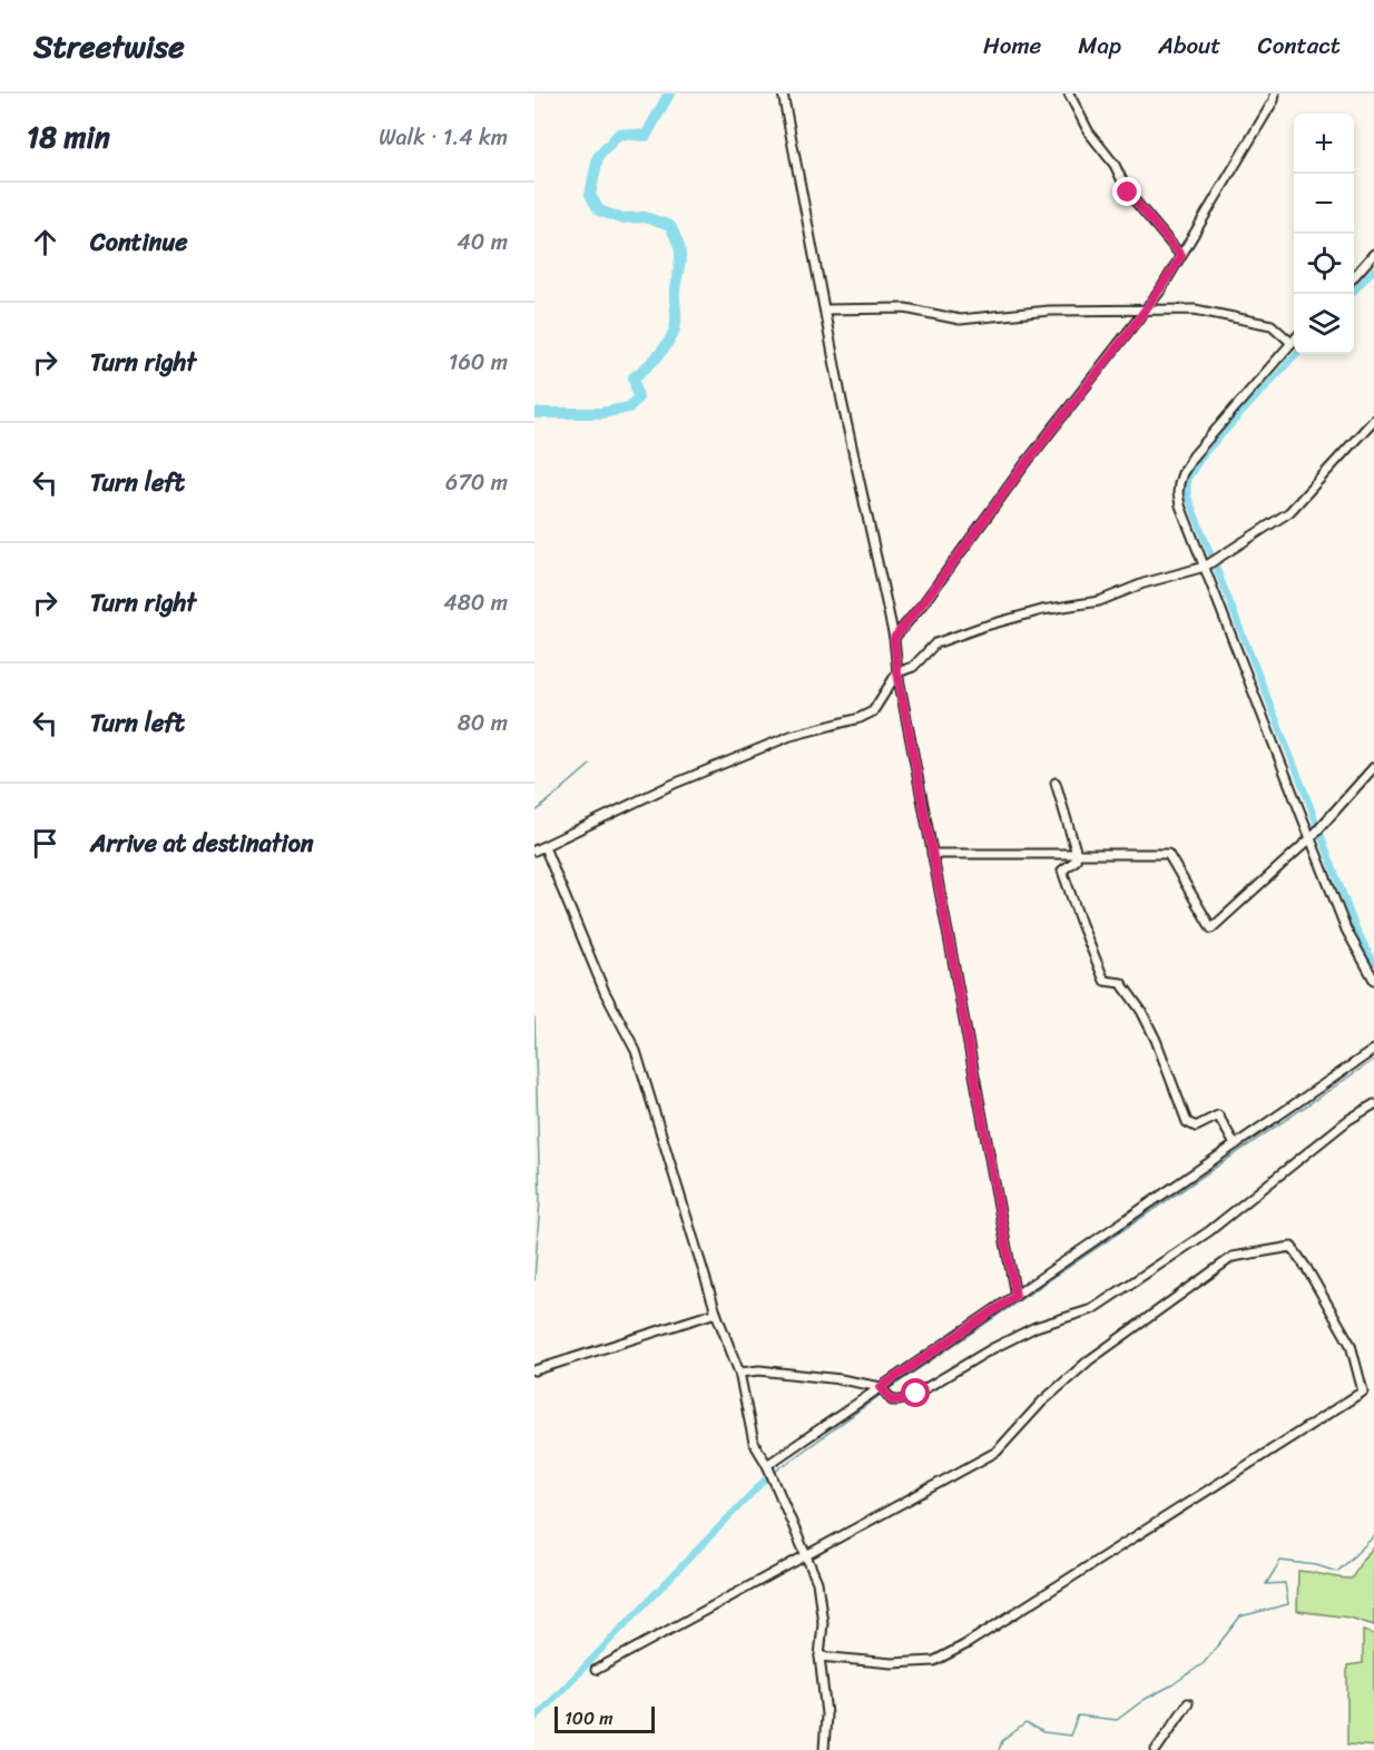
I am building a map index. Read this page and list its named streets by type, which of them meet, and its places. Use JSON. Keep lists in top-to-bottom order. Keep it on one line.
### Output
{"scale_bar":"100 m","page":{"header":"Streetwise","nav":["Home","Map","About","Contact"],"heading":["18 min","Walk · 1.4 km"],"map_buttons":["+","−"],"list":[["Continue","40 m"],["Turn right","160 m"],["Turn left","670 m"],["Turn right","480 m"],["Turn left","80 m"],"Arrive at destination"],"scale":"100 m"}}
